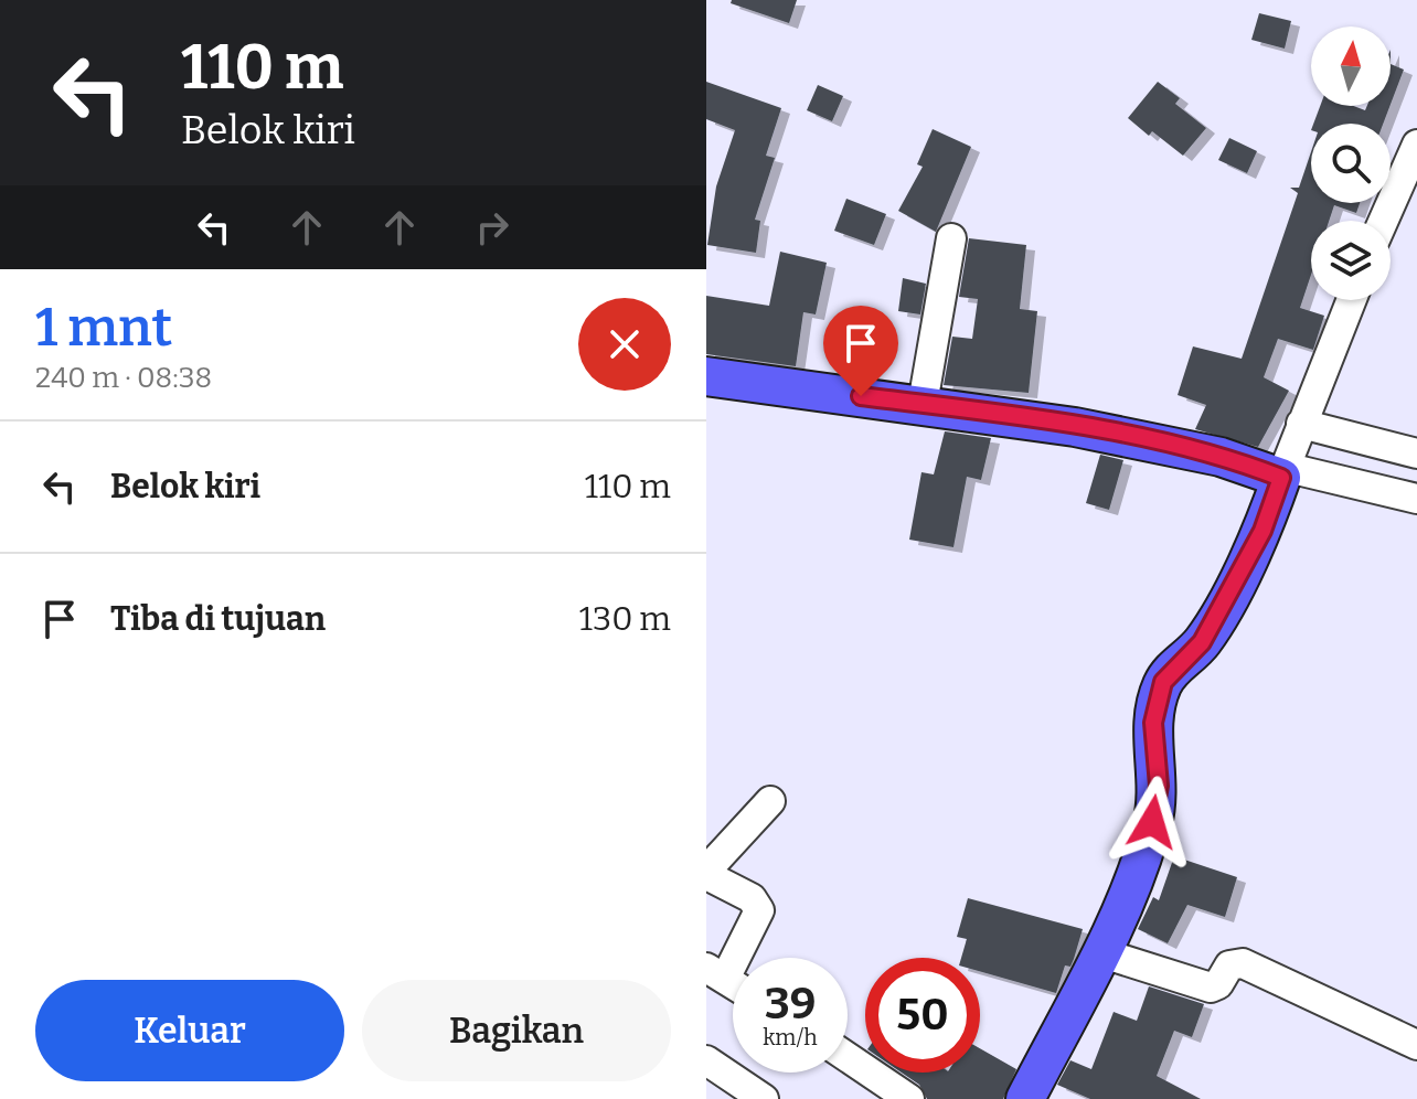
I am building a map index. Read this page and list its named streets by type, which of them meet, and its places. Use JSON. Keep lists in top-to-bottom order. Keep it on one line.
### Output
{"north":"top","page":{"turn":["110 m","Belok kiri"],"heading":["1 mnt","240 m · 08:38"],"list":[{"name":"Belok kiri","value":"110 m"},{"name":"Tiba di tujuan","value":"130 m"}],"speed":"39 km/h","limit":"50","buttons":["Keluar","Bagikan"]}}
